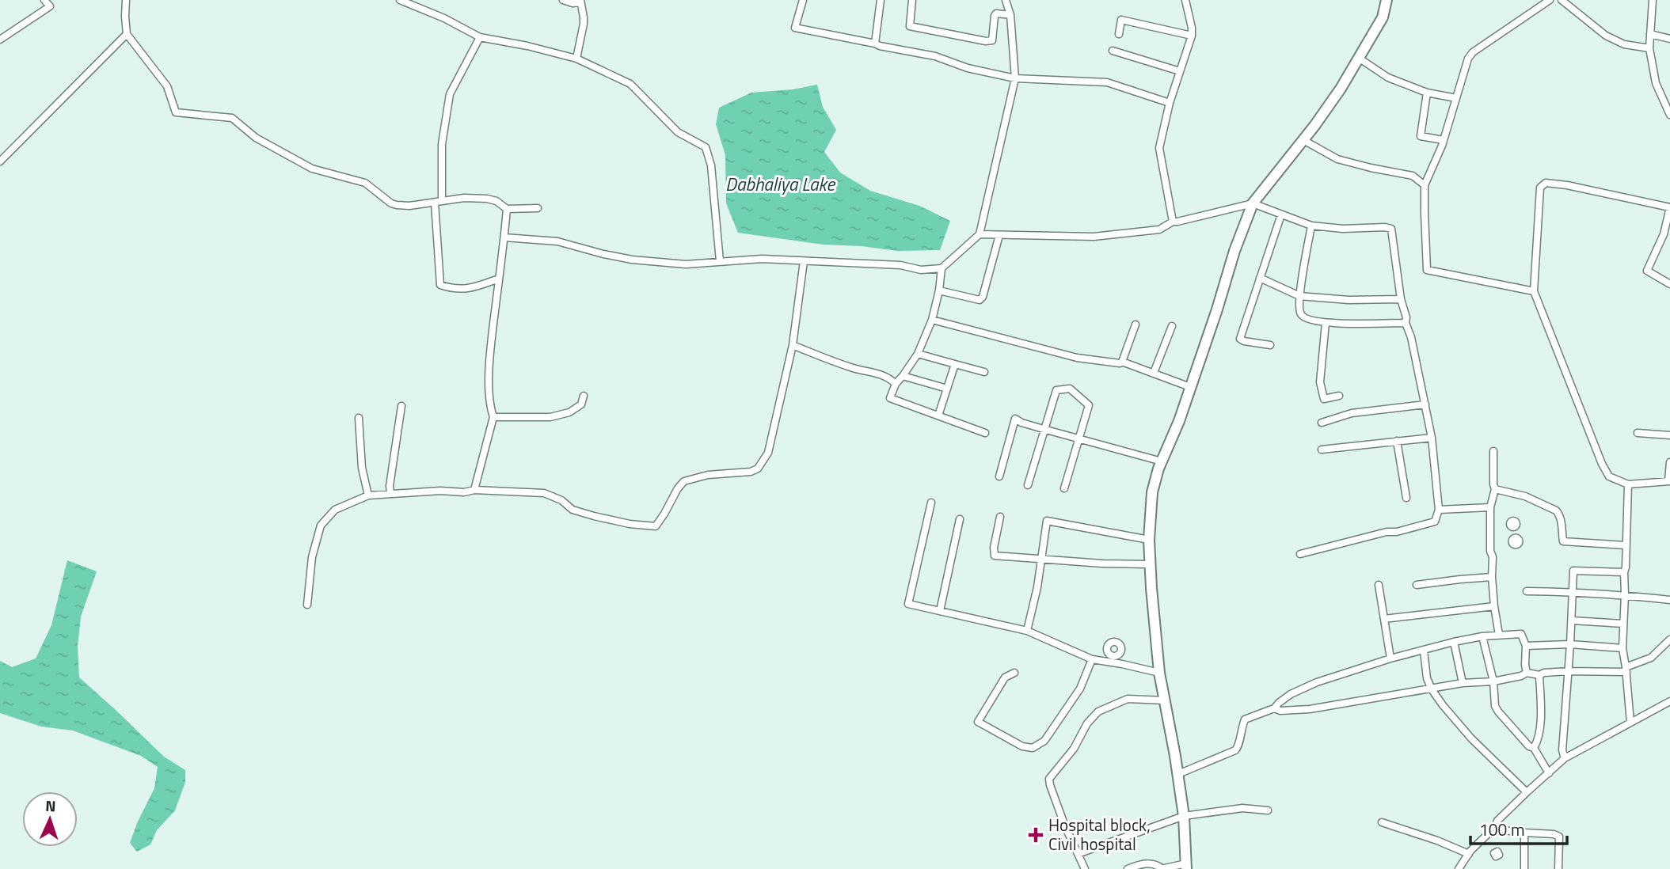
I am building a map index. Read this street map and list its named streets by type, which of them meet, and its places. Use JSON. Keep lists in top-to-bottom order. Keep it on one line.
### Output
{"water":["Dabhaliya Lake"],"places":{"health":["Hospital block, Civil hospital"]},"scale_bar":"100 m","north":"top"}
